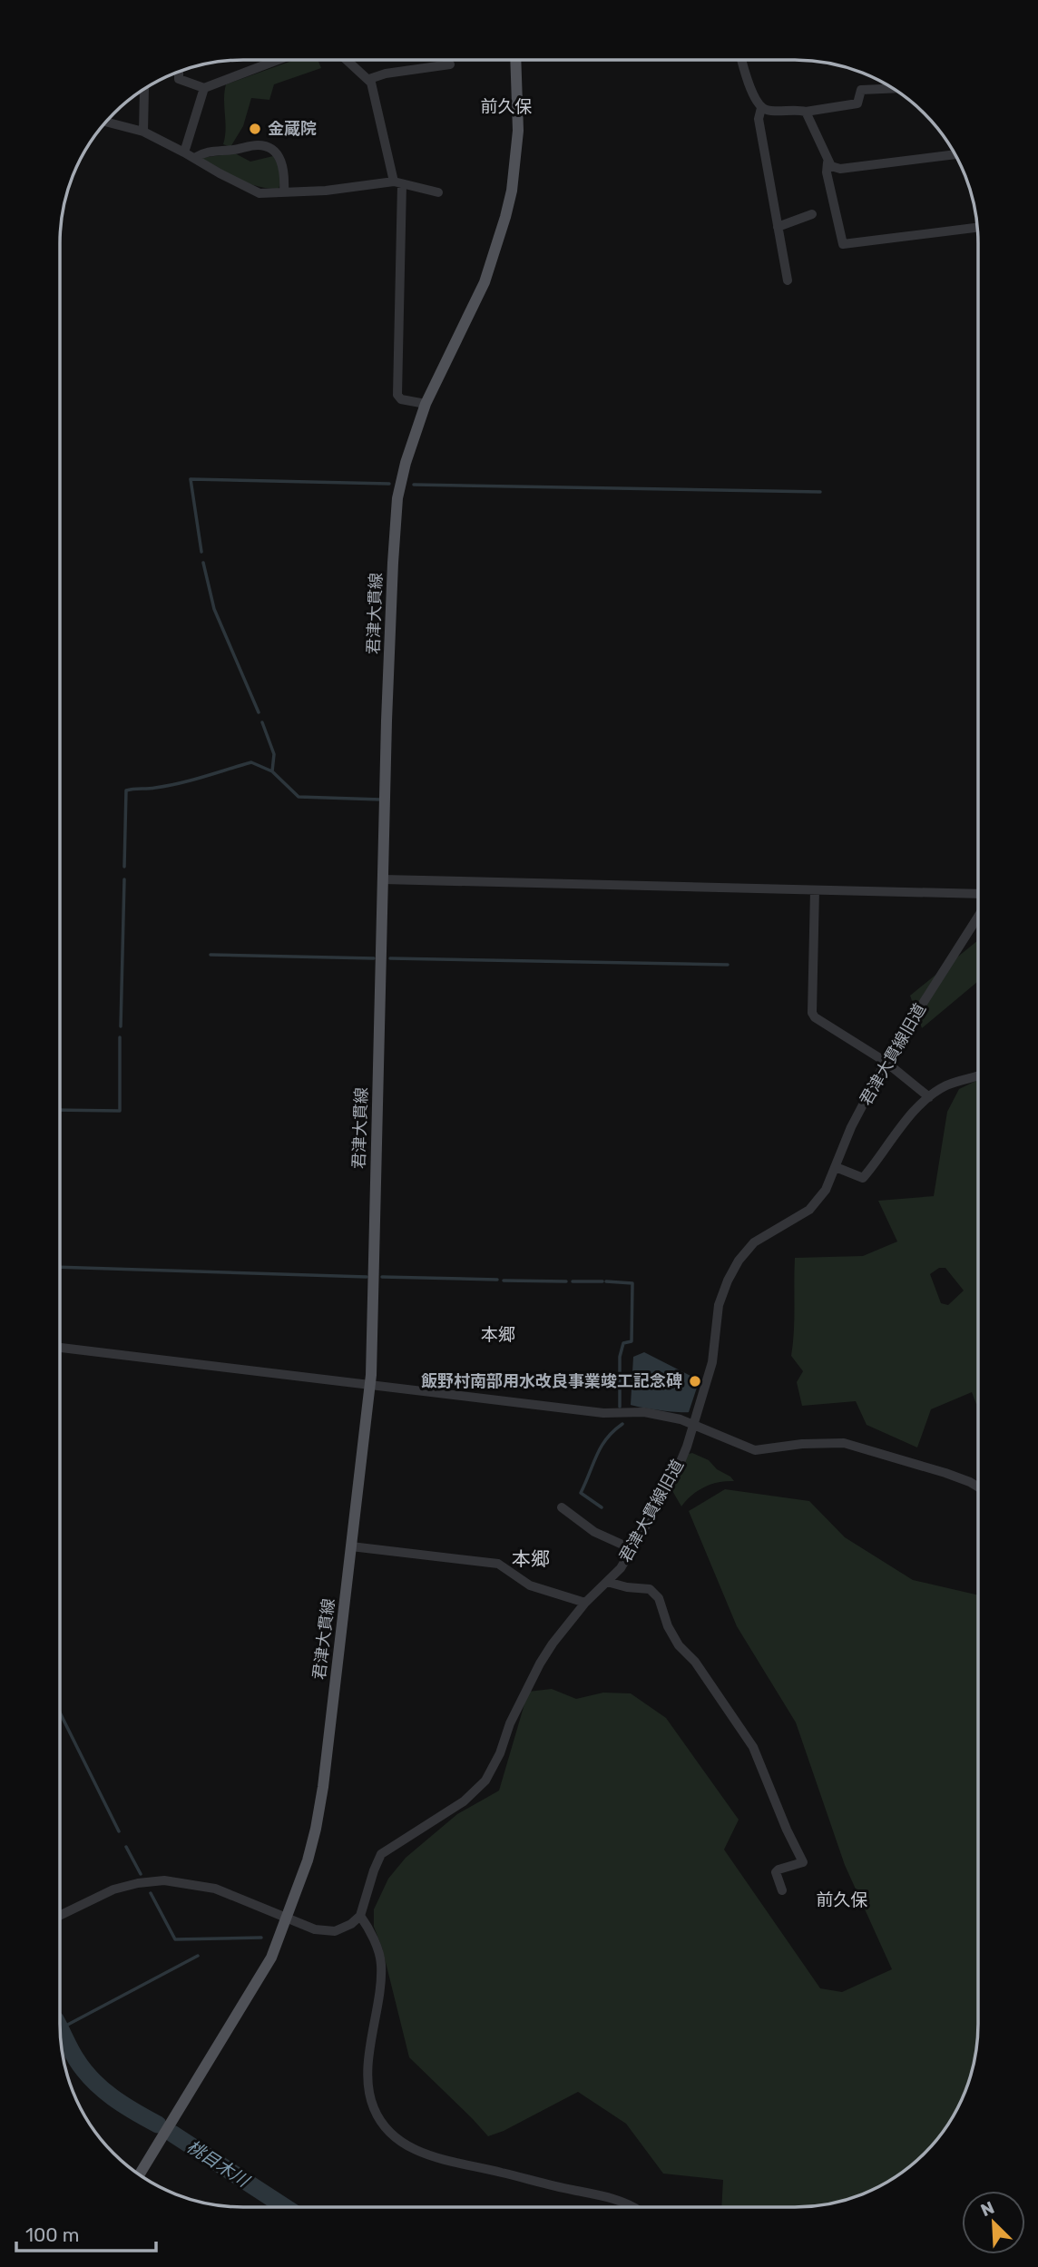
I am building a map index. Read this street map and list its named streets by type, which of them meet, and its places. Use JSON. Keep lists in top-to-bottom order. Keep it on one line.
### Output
{"streets":{"main road":["君津大貫線"],"street":["君津大貫線旧道"]},"districts":["前久保","本郷","本郷","前久保"],"water":["桃目木川"],"places":["金蔵院","飯野村南部用水改良事業竣工記念碑"],"scale_bar":"100 m","north":"top left"}
